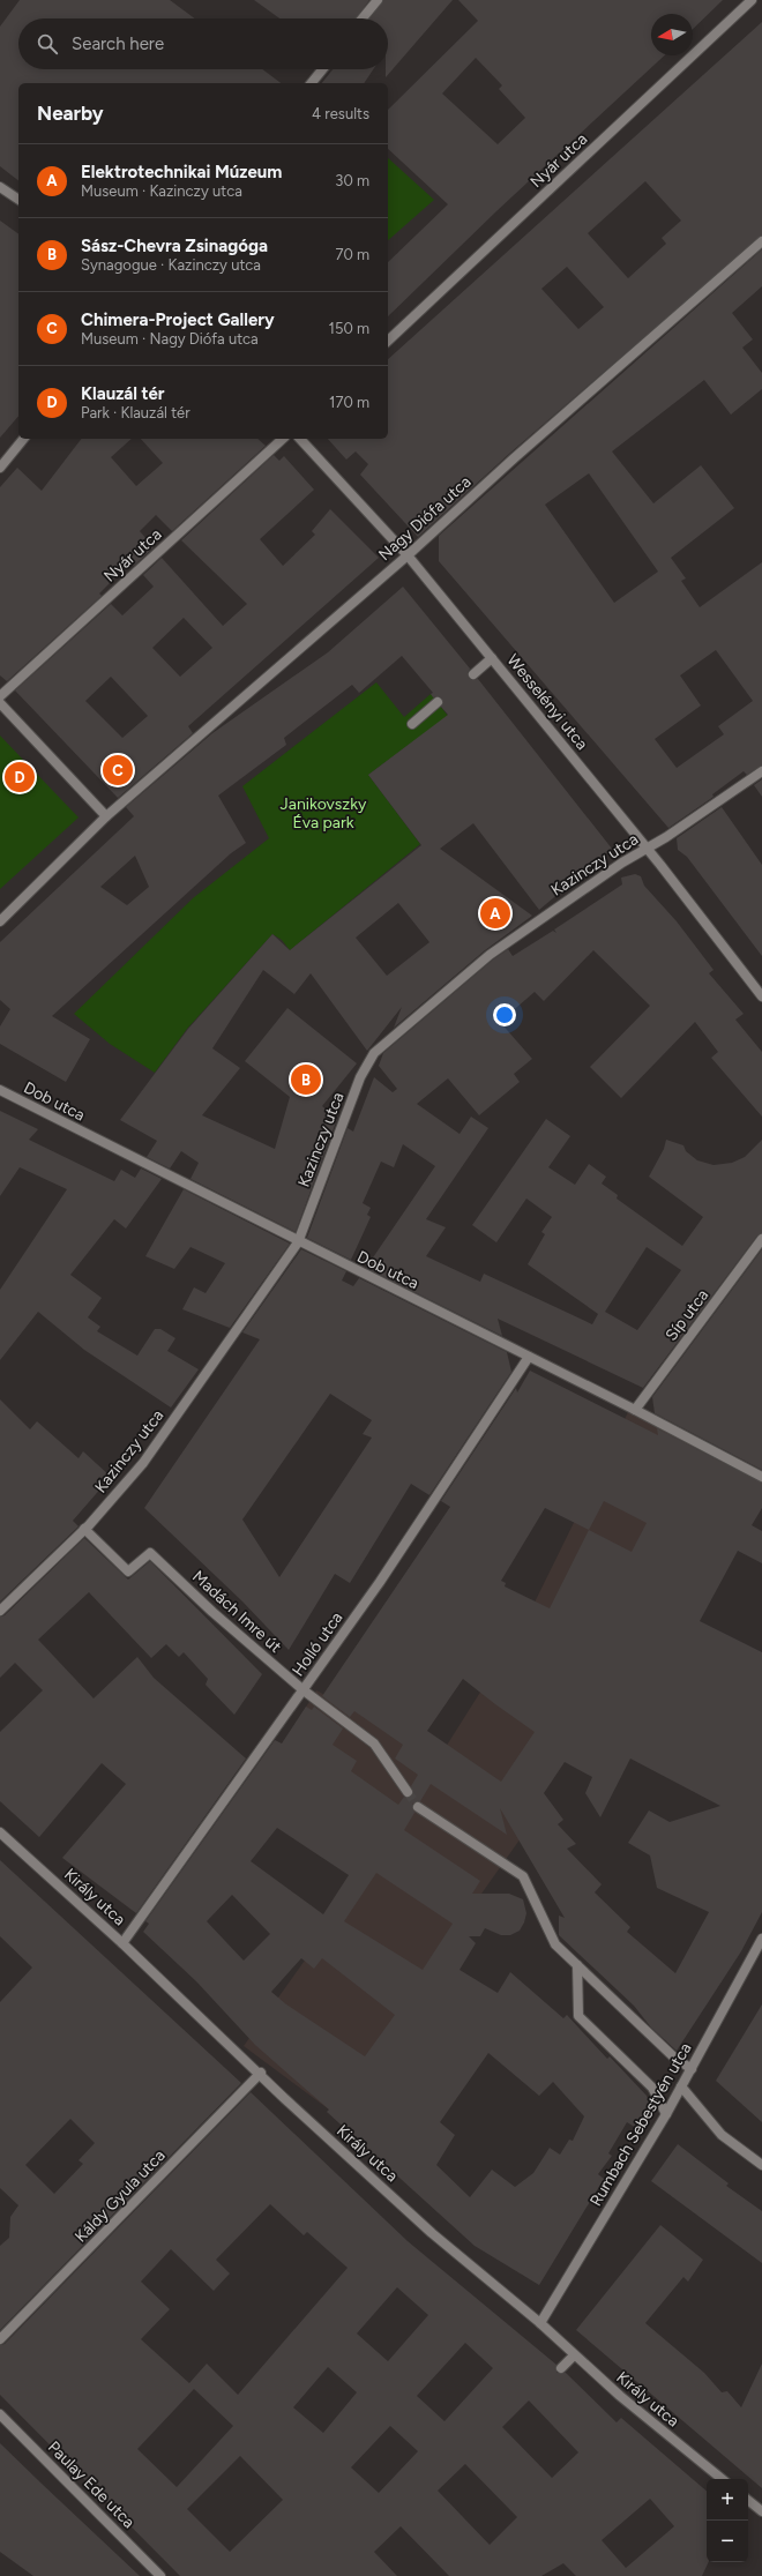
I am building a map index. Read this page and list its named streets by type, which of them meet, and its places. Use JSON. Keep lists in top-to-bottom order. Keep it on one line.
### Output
{"streets":{"street":["Nyár utca","Nagy Diófa utca","Wesselényi utca","Kazinczy utca","Dob utca","Síp utca","Madách Imre út","Holló utca","Király utca","Rumbach Sebestyén utca","Káldy Gyula utca","Paulay Ede utca"]},"crossings":[["Nagy Diófa utca","Wesselényi utca"],["Wesselényi utca","Kazinczy utca"],["Kazinczy utca","Dob utca"],["Kazinczy utca","Madách Imre út"],["Dob utca","Síp utca"],["Dob utca","Holló utca"],["Madách Imre út","Holló utca"],["Holló utca","Király utca"],["Király utca","Rumbach Sebestyén utca"],["Király utca","Káldy Gyula utca"]],"parks":["Janikovszky Éva park"],"north":"left","page":{"search":"Search here","heading":["Nearby","4 results"],"list":[{"mark":"A","name":"Elektrotechnikai Múzeum","note":"Museum · Kazinczy utca","value":"30 m"},{"mark":"B","name":"Sász-Chevra Zsinagóga","note":"Synagogue · Kazinczy utca","value":"70 m"},{"mark":"C","name":"Chimera-Project Gallery","note":"Museum · Nagy Diófa utca","value":"150 m"},{"mark":"D","name":"Klauzál tér","note":"Park · Klauzál tér","value":"170 m"}],"pins":["C","D","A","B"],"map_buttons":["+","−"]}}
